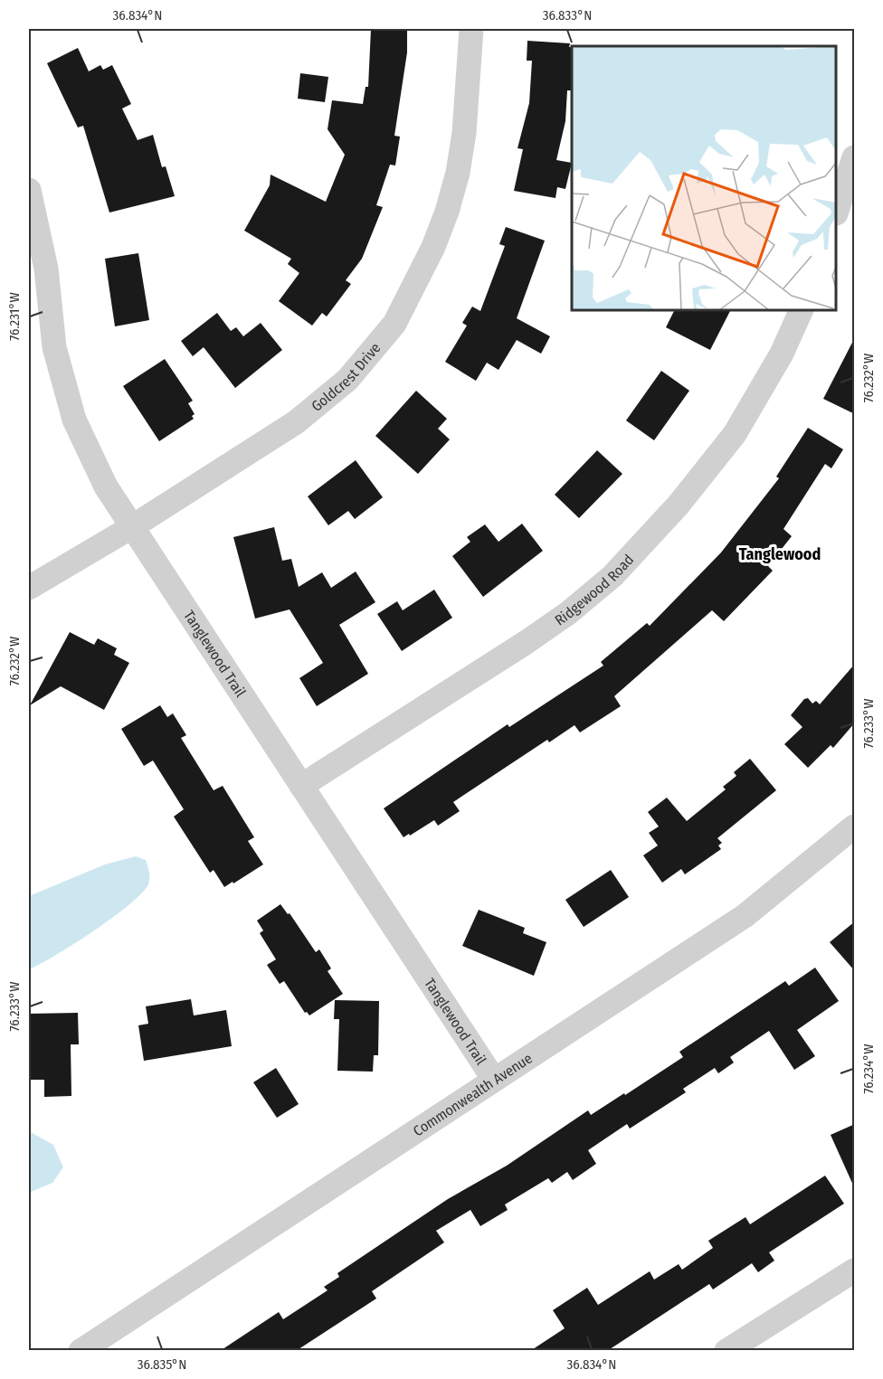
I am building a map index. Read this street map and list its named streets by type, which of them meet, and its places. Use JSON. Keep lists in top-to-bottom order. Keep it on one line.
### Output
{"streets":{"street":["Goldcrest Drive","Ridgewood Road","Tanglewood Trail","Commonwealth Avenue"]},"crossings":[["Goldcrest Drive","Tanglewood Trail"],["Ridgewood Road","Tanglewood Trail"],["Tanglewood Trail","Commonwealth Avenue"]],"districts":["Tanglewood"],"coordinates":["36.834°N","36.833°N","76.231°W","76.232°W","76.233°W","76.234°W","36.835°N"]}
